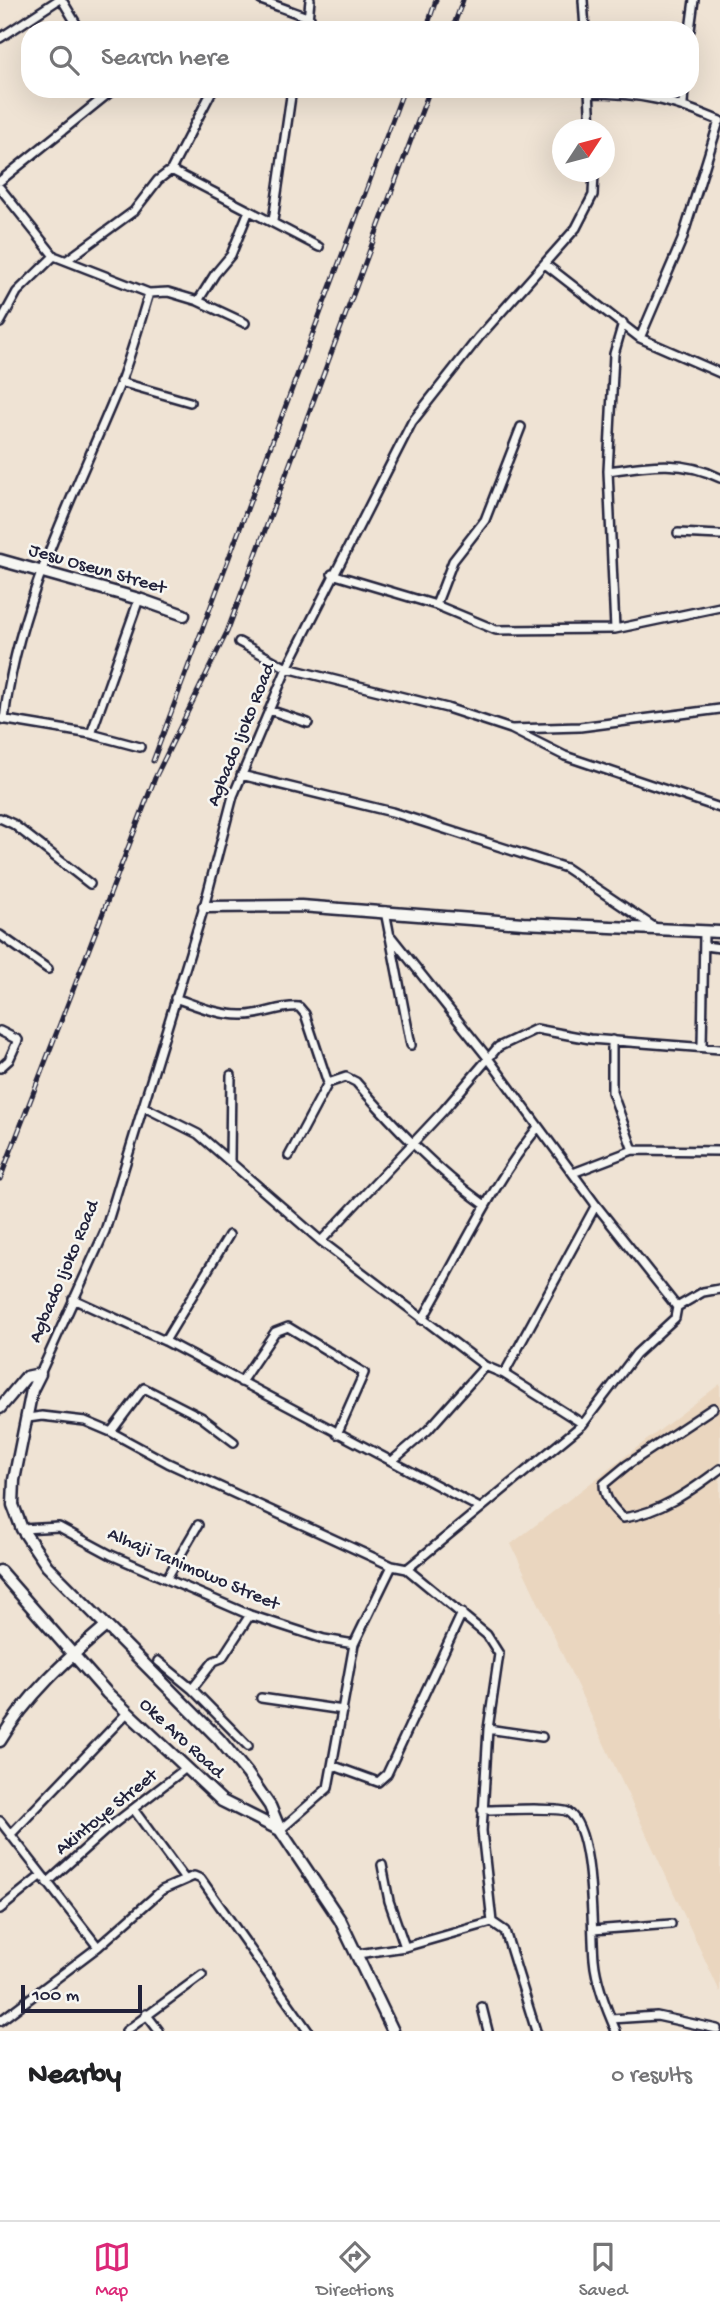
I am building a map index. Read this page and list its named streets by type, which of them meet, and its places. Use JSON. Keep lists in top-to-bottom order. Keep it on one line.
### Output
{"streets":{"main road":["Jesu Oseun Street","Agbado Ijoko Road","Oke Aro Road"],"street":["Alhaji Tanimowo Street","Akintoye Street"]},"crossings":[["Agbado Ijoko Road","Alhaji Tanimowo Street"],["Agbado Ijoko Road","Oke Aro Road"],["Oke Aro Road","Akintoye Street"]],"scale_bar":"100 m","north":"top right","page":{"search":"Search here","scale":"100 m","heading":["Nearby","0 results"],"nav":["Map","Directions","Saved"]}}
